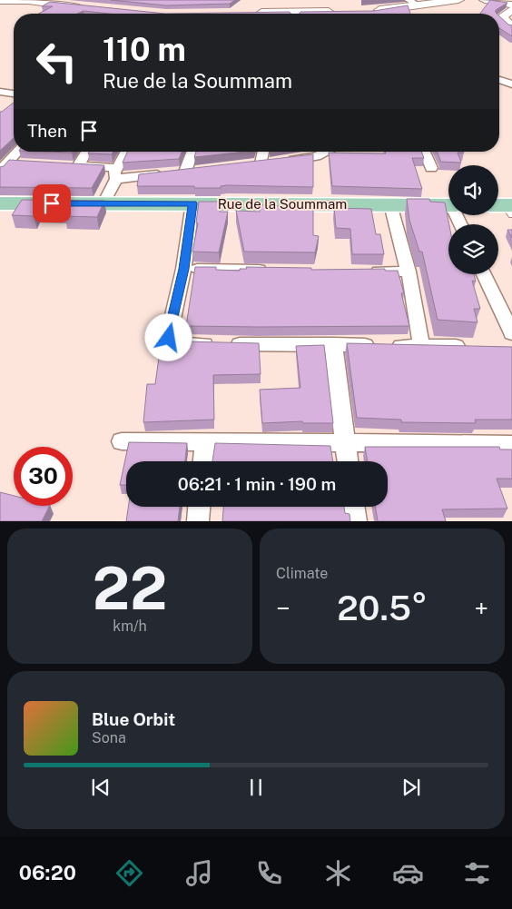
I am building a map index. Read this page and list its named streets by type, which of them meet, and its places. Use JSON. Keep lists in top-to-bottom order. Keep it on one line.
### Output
{"streets":{"main road":["Rue de la Soummam"]},"page":{"turn":["110 m","Rue de la Soummam"],"then":"Then","limit":"30","trip":"06:21 · 1 min · 190 m","tile":[["22","km/h"],"Climate"],"heat":["−","20.5°","+"],"song":["Blue Orbit","Sona"],"tabs":"06:20"}}
